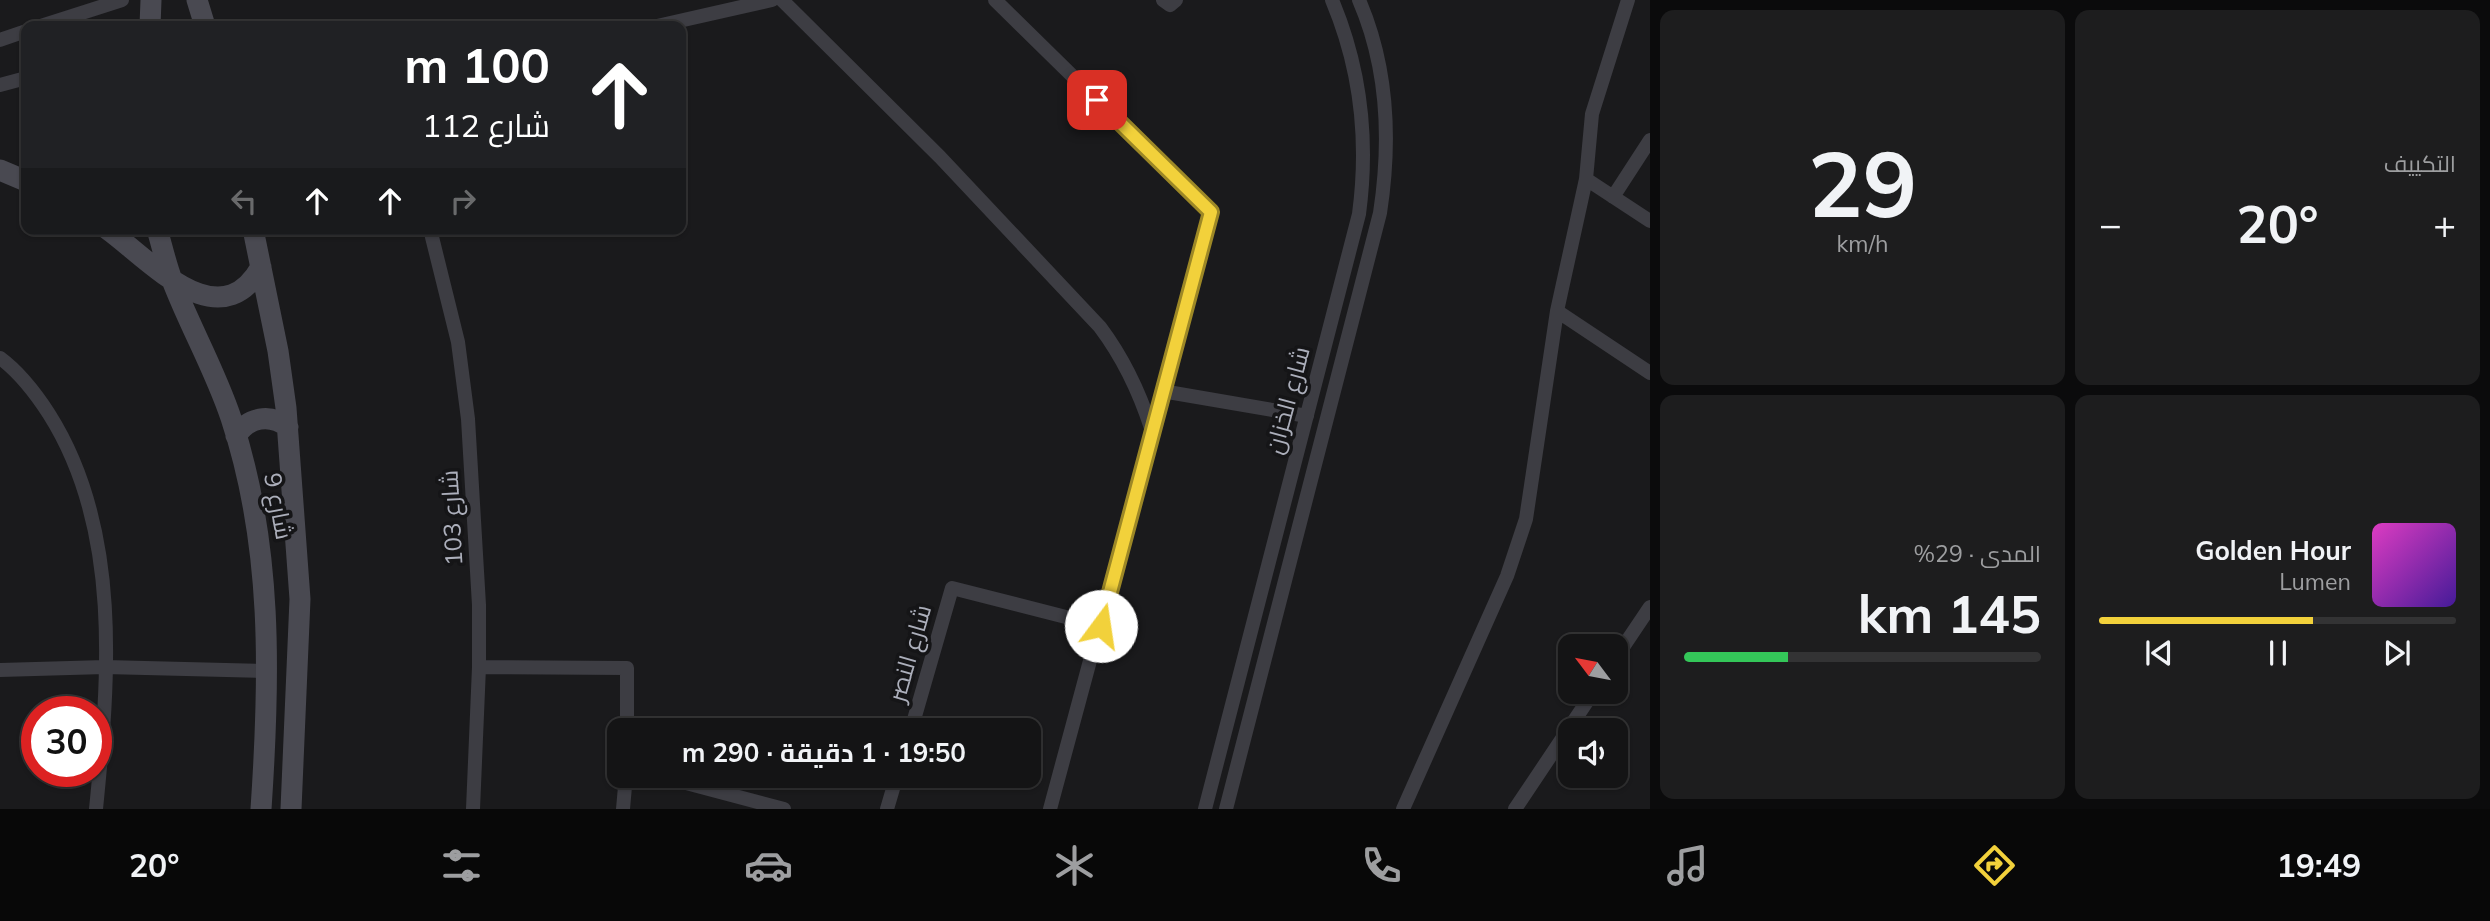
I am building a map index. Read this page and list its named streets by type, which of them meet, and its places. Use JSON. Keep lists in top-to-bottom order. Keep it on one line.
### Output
{"streets":{"main road":["شارع 9"],"street":["شارع الخزان","شارع 103","شارع النصر"]},"north":"top left","page":{"tile":["التكييف",["29","km/h"],["المدى · 29%","145 km"]],"turn":["100 m","شارع 112"],"heat":["−","20°","+"],"song":["Golden Hour","Lumen"],"limit":"30","trip":"19:50 · 1 دقيقة · 290 m","tabs":["19:49","20°"]}}
